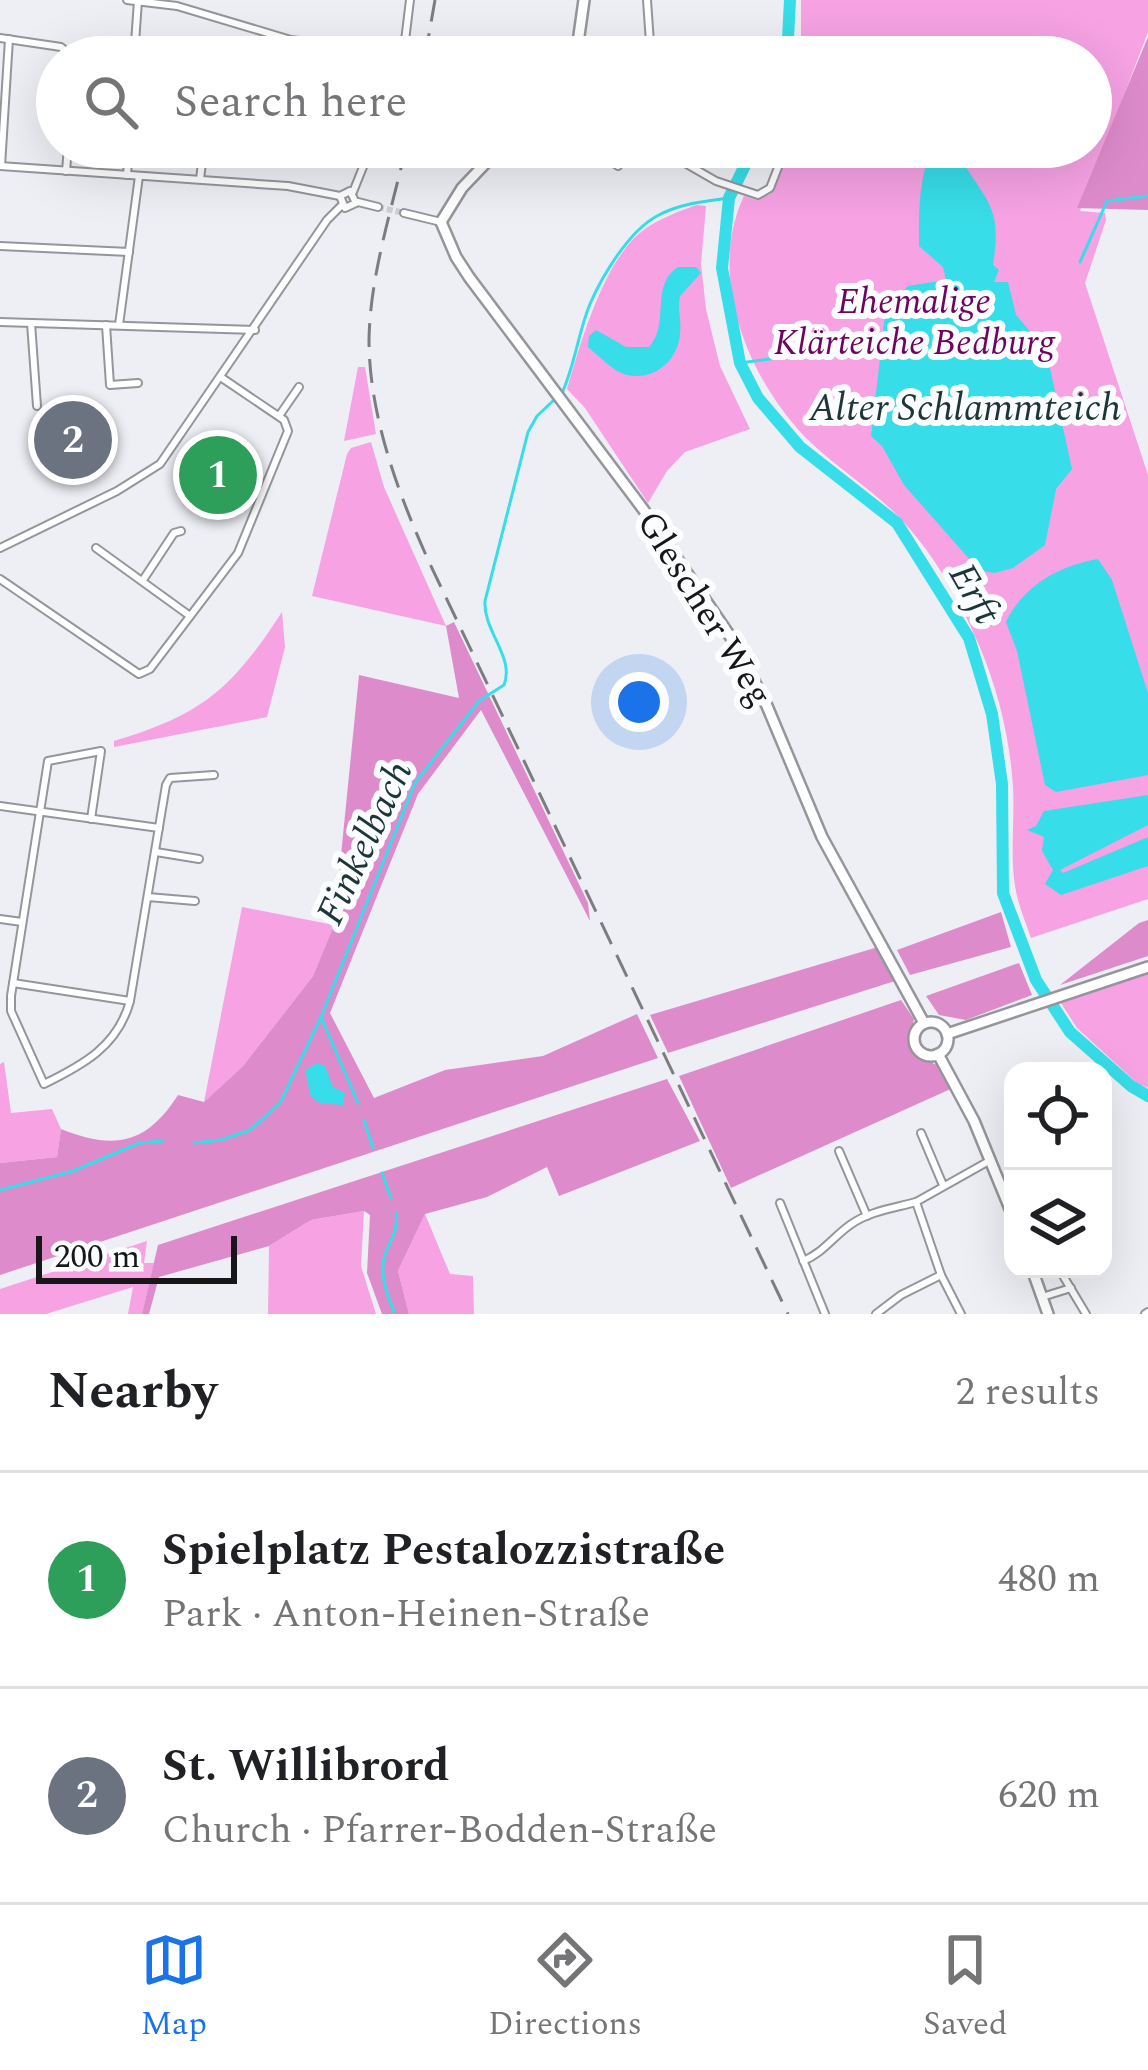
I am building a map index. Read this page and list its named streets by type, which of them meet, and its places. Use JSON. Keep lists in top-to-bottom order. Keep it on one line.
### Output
{"streets":{"street":["Glescher Weg"]},"water":["Alter Schlammteich","Erft","Finkelbach"],"parks":["Ehemalige Klärteiche Bedburg"],"scale_bar":"200 m","page":{"search":"Search here","pins":["2","1"],"scale":"200 m","heading":["Nearby","2 results"],"list":[{"mark":"1","name":"Spielplatz Pestalozzistraße","note":"Park · Anton-Heinen-Straße","value":"480 m"},{"mark":"2","name":"St. Willibrord","note":"Church · Pfarrer-Bodden-Straße","value":"620 m"}],"nav":["Map","Directions","Saved"]}}
